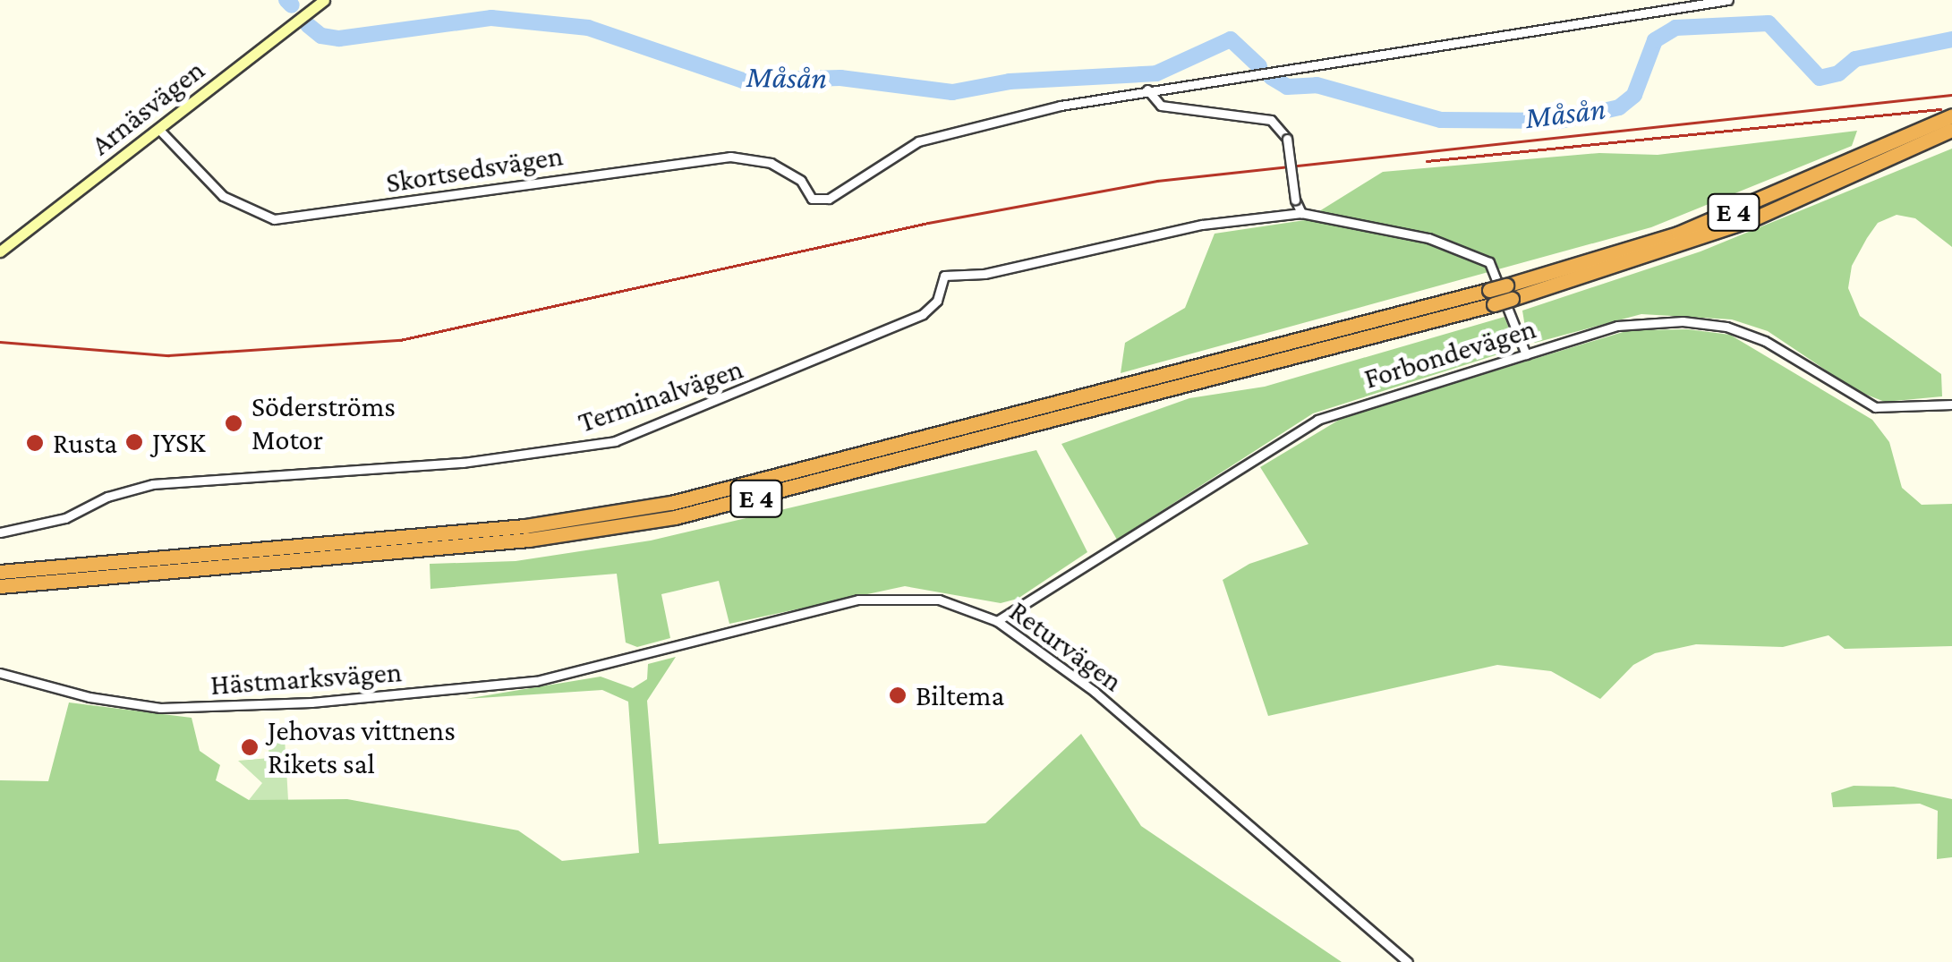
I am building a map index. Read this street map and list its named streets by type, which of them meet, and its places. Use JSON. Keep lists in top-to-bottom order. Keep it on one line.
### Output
{"streets":{"highway":["E 4"],"street":["Arnäsvägen","Skortsedsvägen","Forbondevägen","Terminalvägen","Returvägen","Hästmarksvägen"]},"crossings":[["Arnäsvägen","Skortsedsvägen"],["Forbondevägen","Returvägen"],["Returvägen","Hästmarksvägen"]],"water":["Måsån"],"places":["Söderströms Motor","JYSK","Rusta","Biltema","Jehovas vittnens Rikets sal"]}
